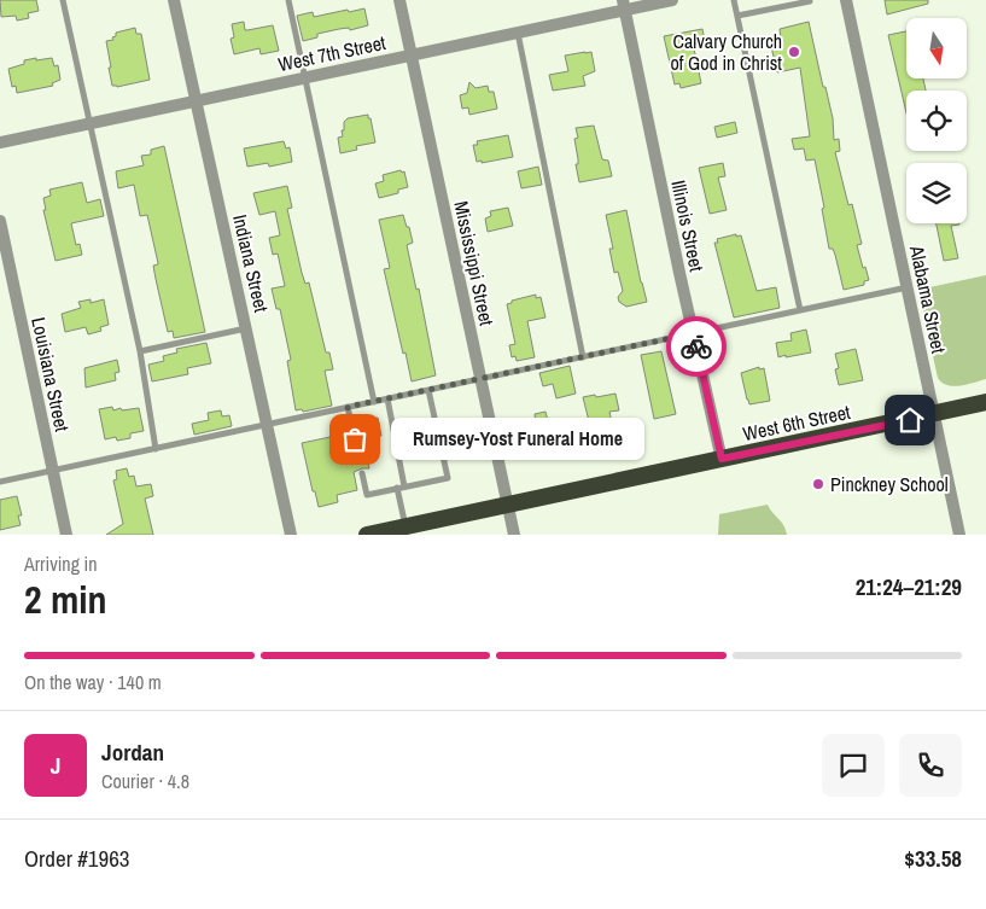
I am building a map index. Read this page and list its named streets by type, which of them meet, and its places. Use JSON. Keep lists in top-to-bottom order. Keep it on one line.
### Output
{"streets":{"highway":["West 6th Street"],"street":["West 7th Street","Illinois Street","Indiana Street","Mississippi Street","Alabama Street","Louisiana Street"]},"crossings":[["West 7th Street","Illinois Street"],["West 7th Street","Indiana Street"],["West 7th Street","Mississippi Street"],["Illinois Street","West 6th Street"],["Mississippi Street","West 6th Street"],["Alabama Street","West 6th Street"]],"places":["Calvary Church of God in Christ","Rumsey-Yost Funeral Home","Pinckney School"],"north":"bottom","page":{"bubble":"Rumsey-Yost Funeral Home","heading":["2 min","Arriving in","21:24–21:29"],"panel":["Jordan","Courier · 4.8","Order #1963","$33.58"],"bar":"On the way · 140 m","round":"J"}}
